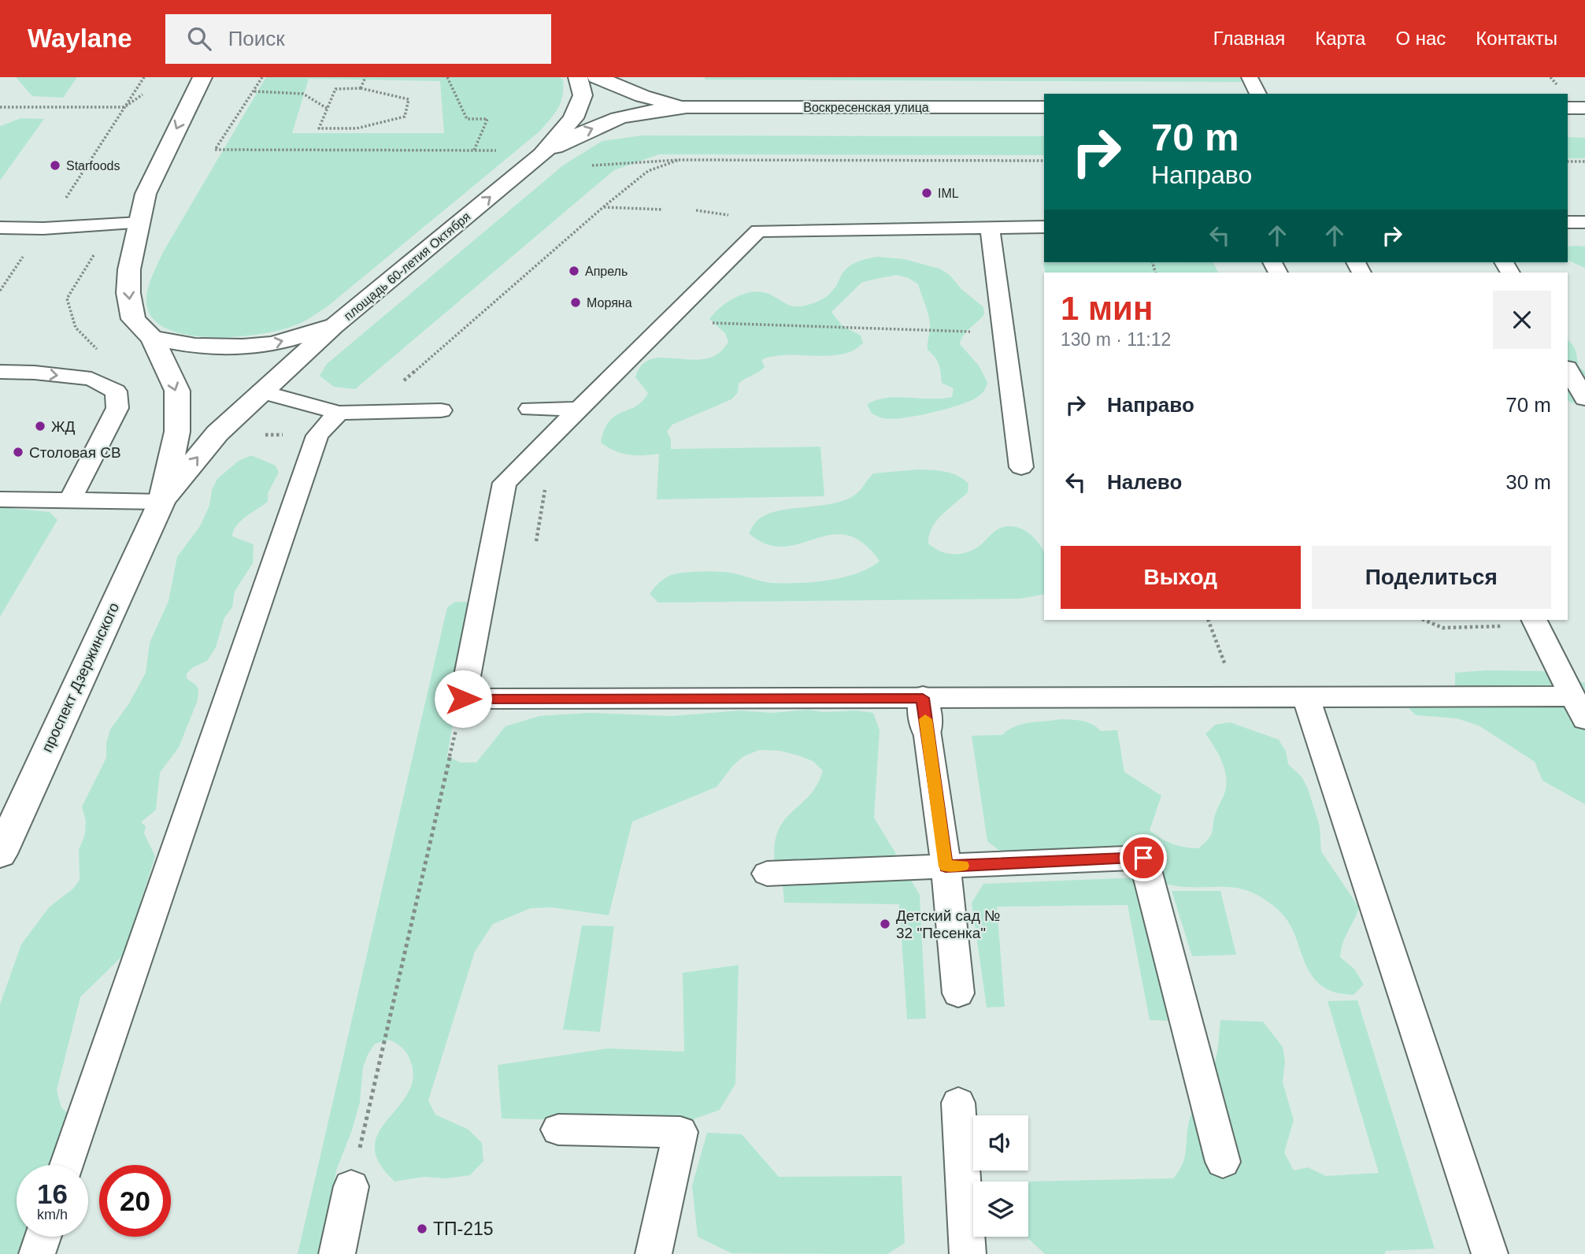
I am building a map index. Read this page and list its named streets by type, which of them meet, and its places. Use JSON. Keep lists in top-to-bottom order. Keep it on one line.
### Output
{"streets":{"main road":["Воскресенская улица","площадь 60-летия Октября","проспект Дзержинского"]},"crossings":[["Воскресенская улица","площадь 60-летия Октября"]],"places":["Starfoods","IML","Апрель","Моряна","ЖД","Столовая СВ","Детский сад № 32 \"Песенка\"","ТП-215"],"page":{"header":"Waylane","search":"Поиск","nav":["Главная","Карта","О нас","Контакты"],"turn":["70 m","Направо"],"heading":["1 мин","130 m · 11:12"],"list":[{"name":"Направо","value":"70 m"},{"name":"Налево","value":"30 m"}],"buttons":["Выход","Поделиться"],"speed":"16 km/h","limit":"20"}}
